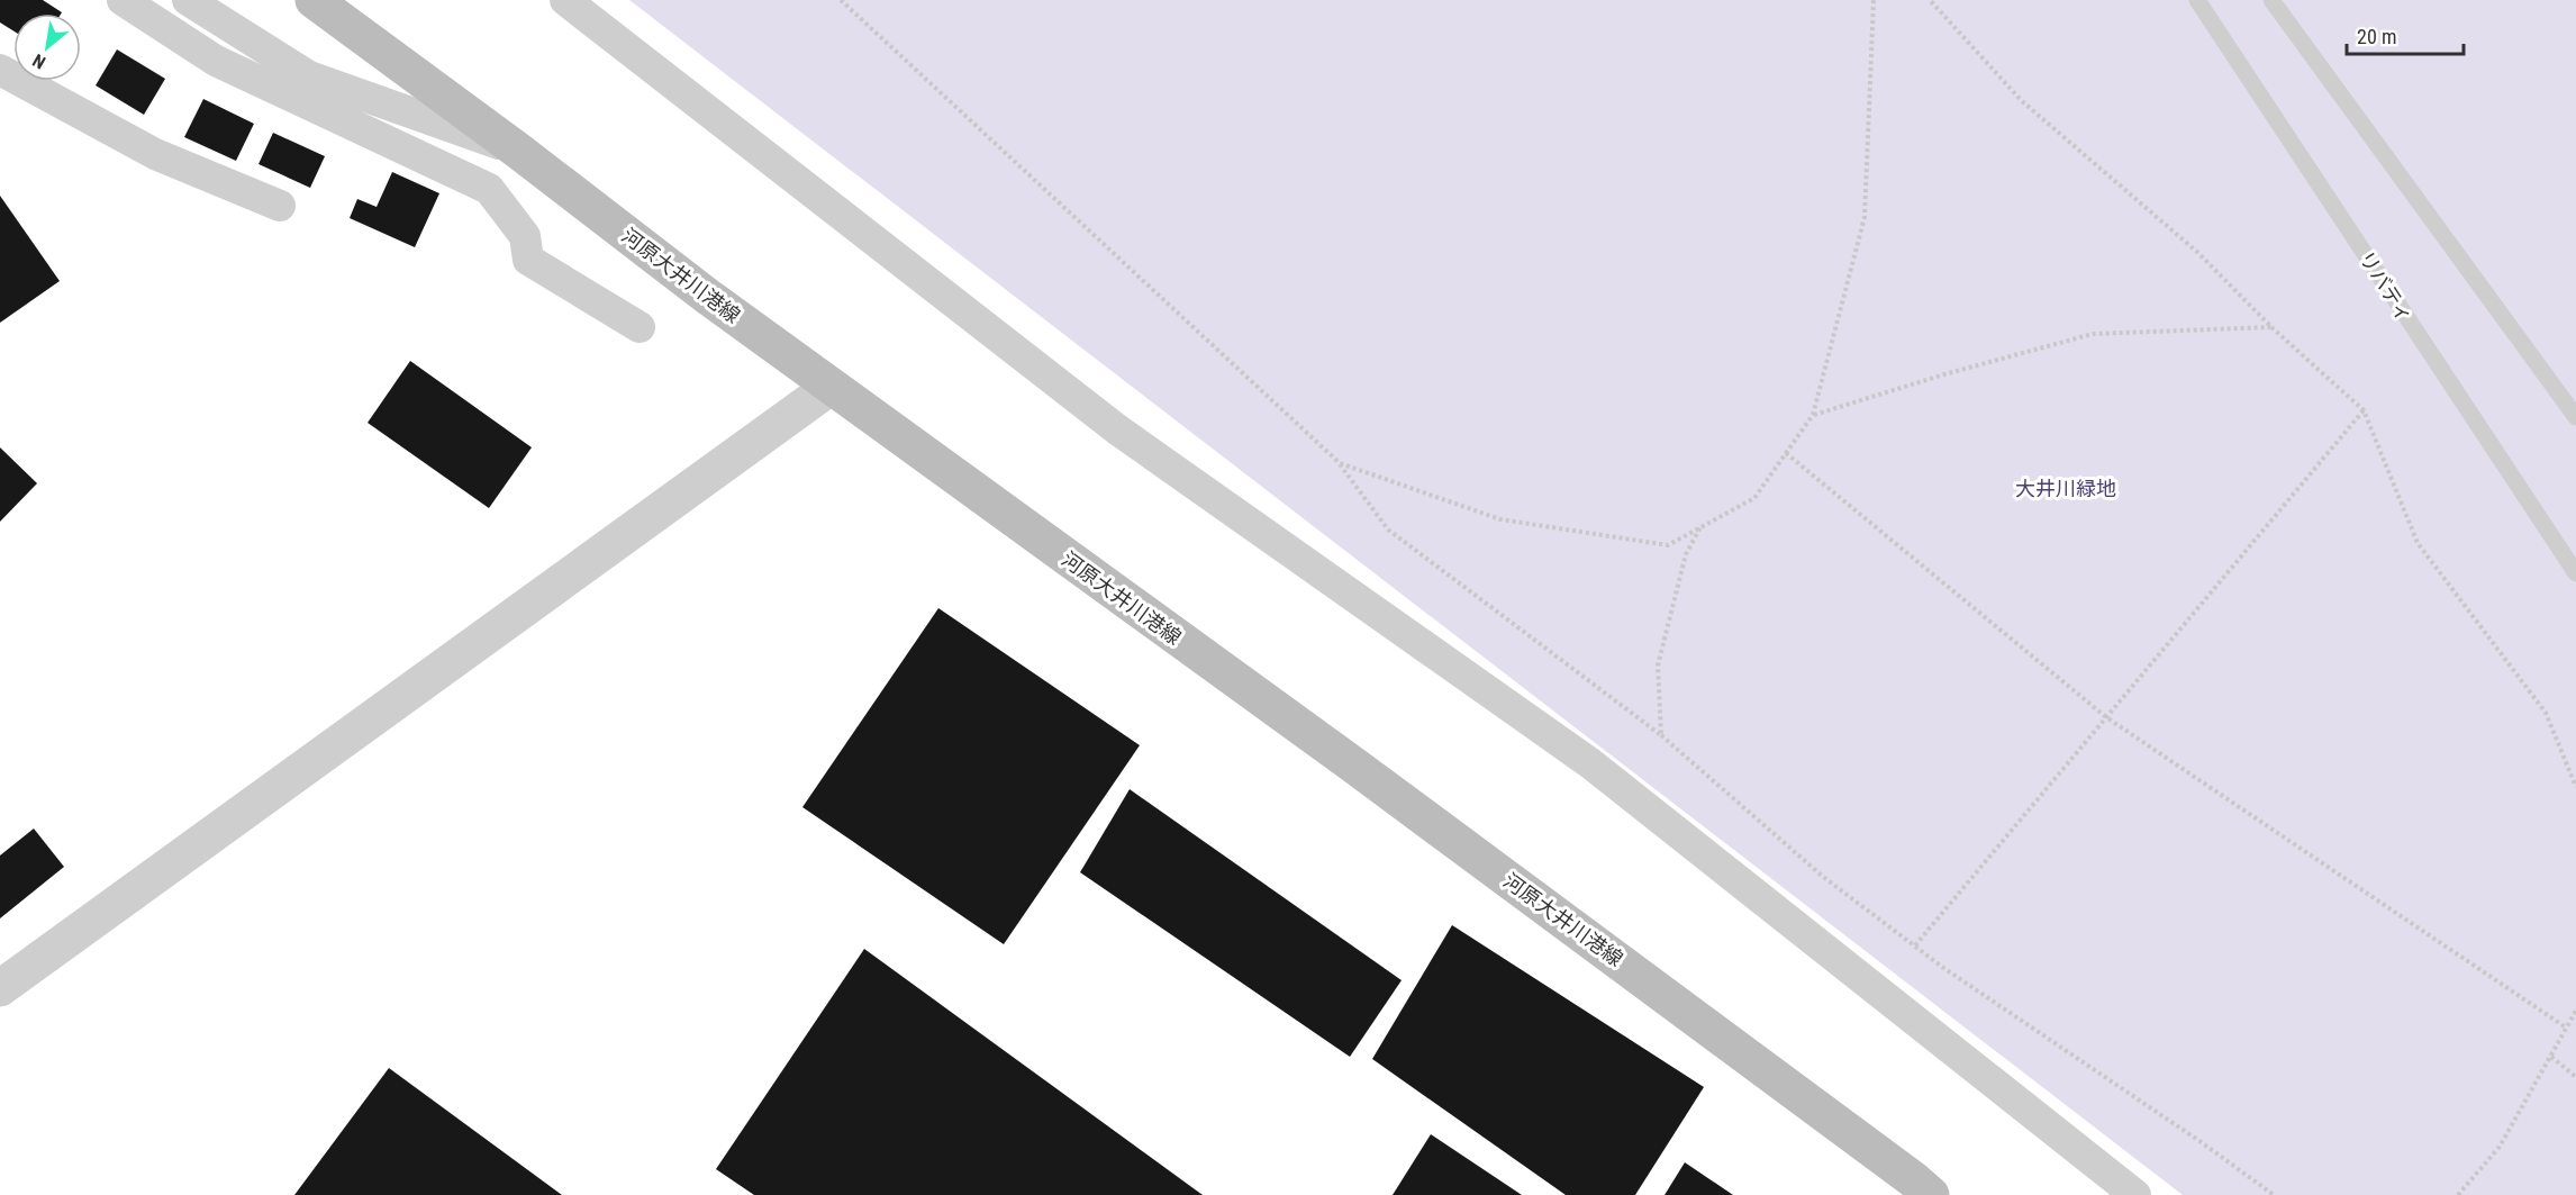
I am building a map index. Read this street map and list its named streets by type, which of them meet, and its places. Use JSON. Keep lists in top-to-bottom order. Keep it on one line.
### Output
{"streets":{"main road":["河原大井川港線"],"lane":["リバティ"]},"parks":["大井川緑地"],"scale_bar":"20 m","north":"bottom left"}
